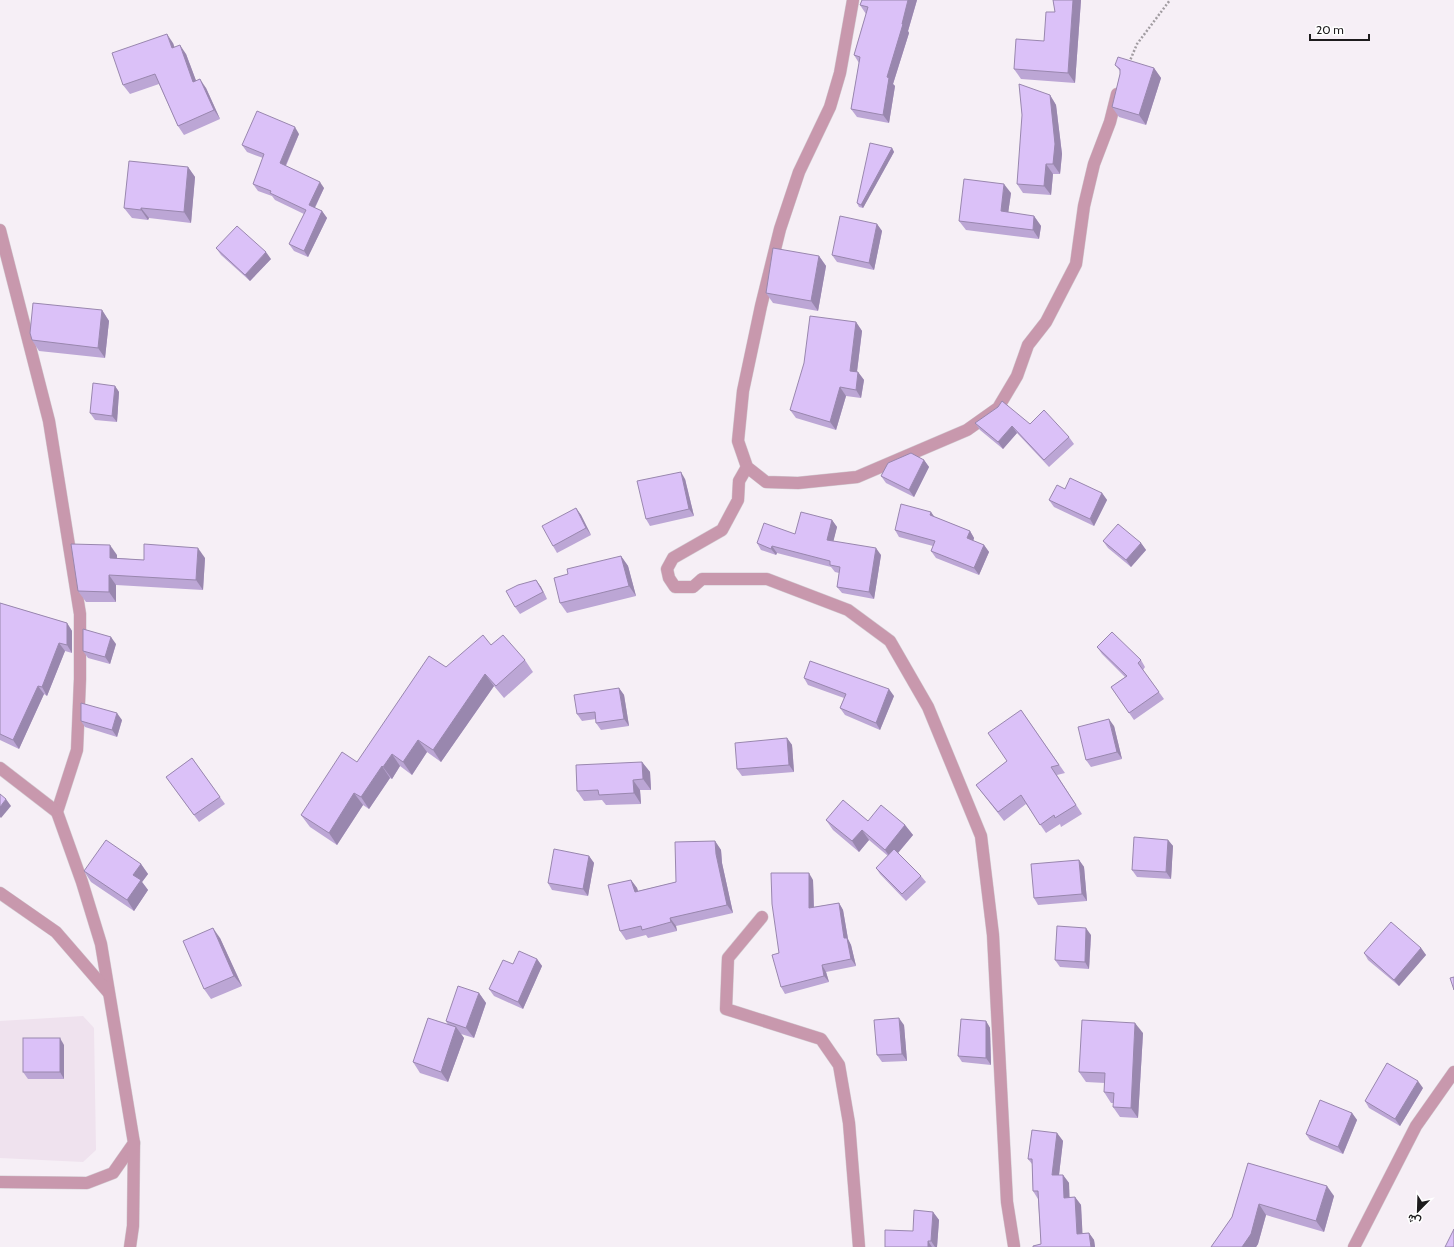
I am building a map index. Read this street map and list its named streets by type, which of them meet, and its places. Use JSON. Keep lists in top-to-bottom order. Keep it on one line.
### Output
{"scale_bar":"20 m","north":"bottom left"}
